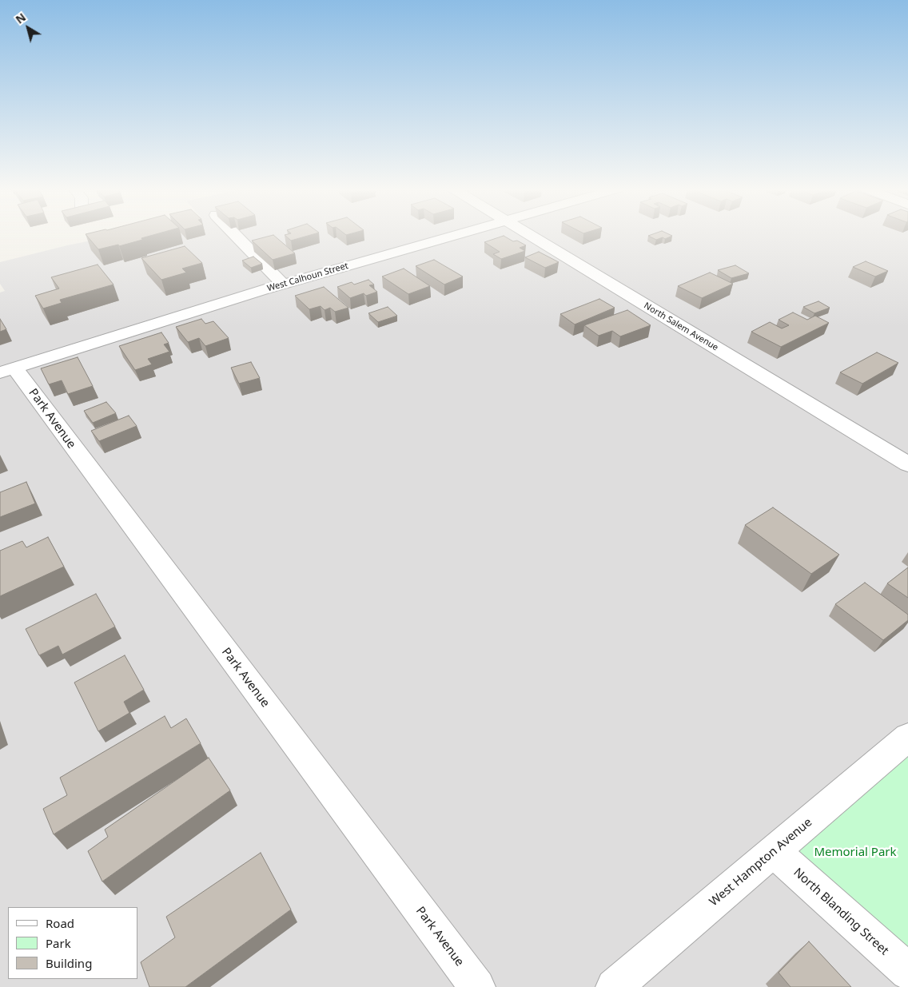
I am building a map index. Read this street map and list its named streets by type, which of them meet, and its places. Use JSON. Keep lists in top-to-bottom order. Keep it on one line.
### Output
{"streets":{"street":["West Calhoun Street","North Salem Avenue","Park Avenue","West Hampton Avenue","North Blanding Street"]},"crossings":[["West Calhoun Street","Park Avenue"],["West Hampton Avenue","North Blanding Street"]],"parks":["Memorial Park"],"legend":["Road","Park","Building"],"north":"top left"}
